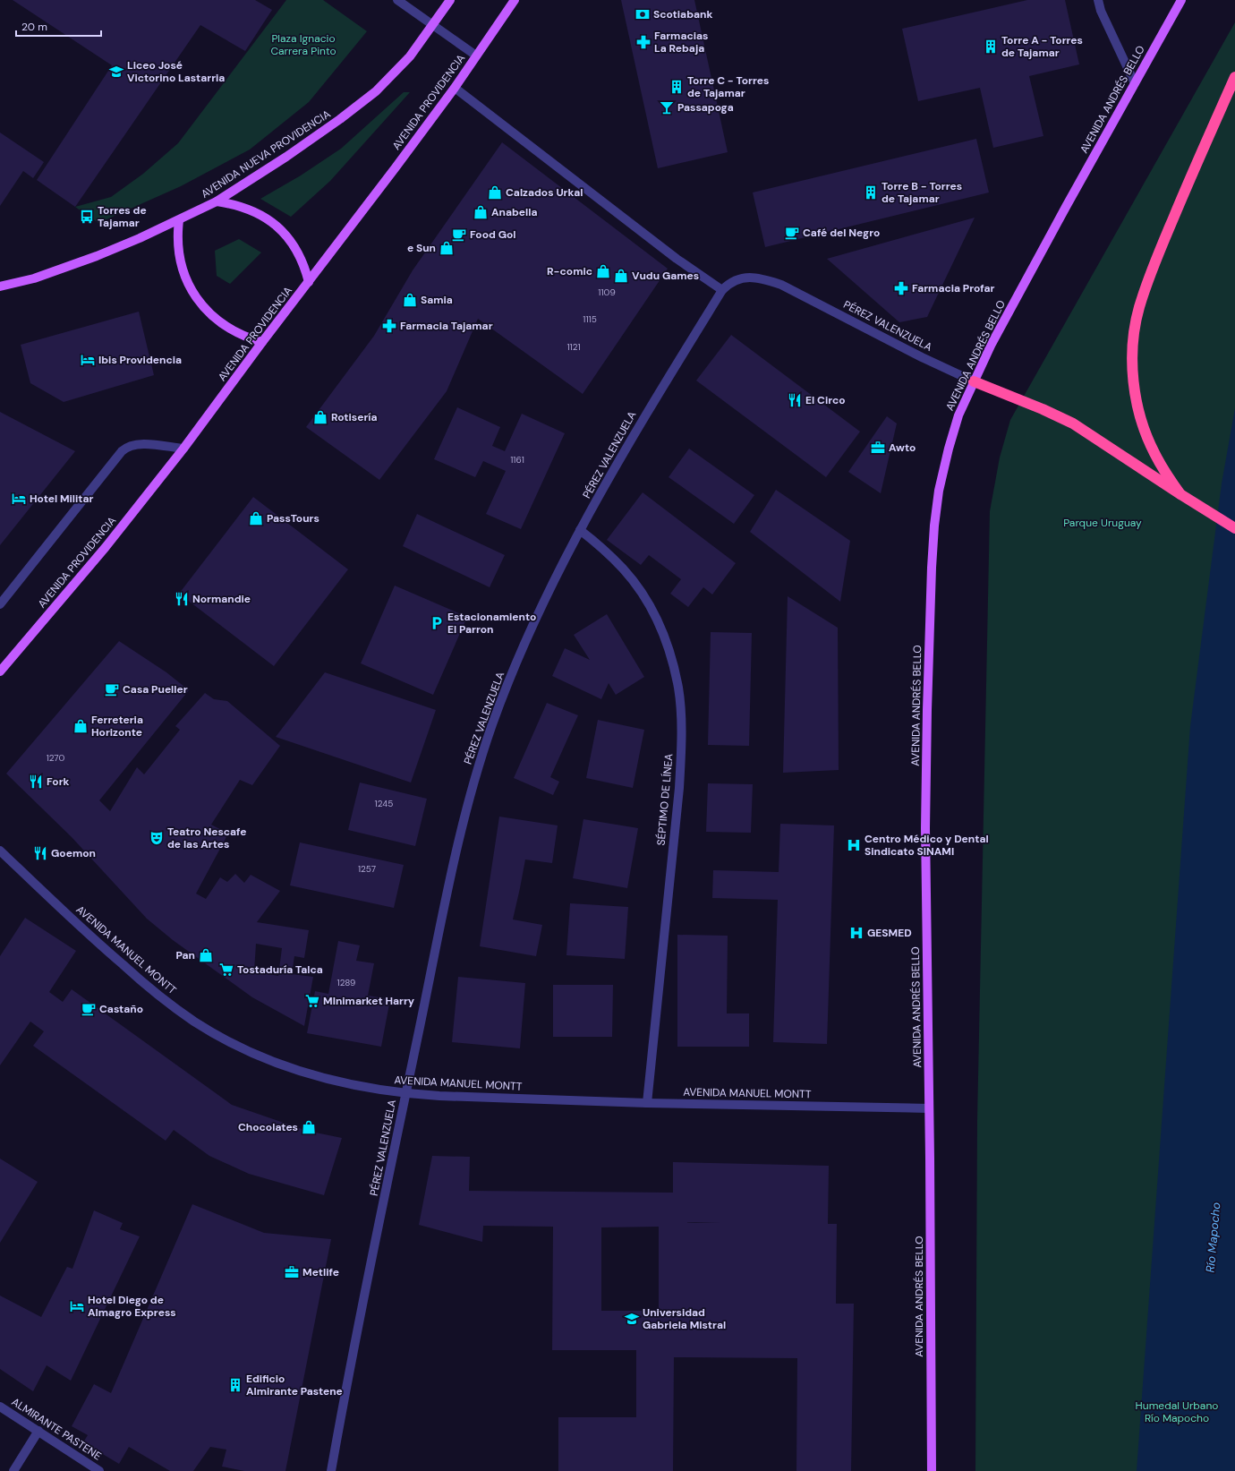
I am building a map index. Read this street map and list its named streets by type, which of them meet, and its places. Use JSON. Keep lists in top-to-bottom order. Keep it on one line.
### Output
{"streets":{"main road":["AVENIDA ANDRÉS BELLO","AVENIDA PROVIDENCIA","AVENIDA NUEVA PROVIDENCIA"],"street":["PÉREZ VALENZUELA","SÉPTIMO DE LÍNEA","AVENIDA MANUEL MONTT","ALMIRANTE PASTENE"]},"crossings":[["AVENIDA ANDRÉS BELLO","PÉREZ VALENZUELA"],["AVENIDA ANDRÉS BELLO","AVENIDA MANUEL MONTT"],["PÉREZ VALENZUELA","SÉPTIMO DE LÍNEA"],["PÉREZ VALENZUELA","AVENIDA MANUEL MONTT"],["SÉPTIMO DE LÍNEA","AVENIDA MANUEL MONTT"]],"water":["Río Mapocho"],"parks":["Plaza Ignacio Carrera Pinto","Parque Uruguay","Humedal Urbano Río Mapocho"],"places":{"bank":["Scotiabank"],"pharmacy":["Farmacias La Rebaja","Farmacia Profar","Farmacia Tajamar"],"building":["Torre A - Torres de Tajamar","Torre C - Torres de Tajamar","Torre B - Torres de Tajamar","Edificio Almirante Pastene"],"school or university":["Liceo José Victorino Lastarria","Universidad Gabriela Mistral"],"bar":["Passapoga"],"shop":["Calzados Urkal","Anabella","e Sun","R-comic","Vudu Games","Samia","Rotisería","PassTours","Ferreteria Horizonte","Pan","Chocolates"],"bus stop":["Torres de Tajamar"],"cafe":["Café del Negro","Food Gol","Casa Pueller","Castaño"],"hotel":["Ibis Providencia","Hotel Militar","Hotel Diego de Almagro Express"],"restaurant":["El Circo","Normandie","Fork","Goemon"],"office":["Awto","Metlife"],"parking":["Estacionamiento El Parron"],"theatre":["Teatro Nescafe de las Artes"],"hospital":["Centro Médico y Dental Sindicato SINAMI","GESMED"],"supermarket":["Tostaduría Talca","MInimarket Harry"]},"house_numbers":["1109","1115","1121","1161","1270","1245","1257","1289"],"scale_bar":"20 m"}
